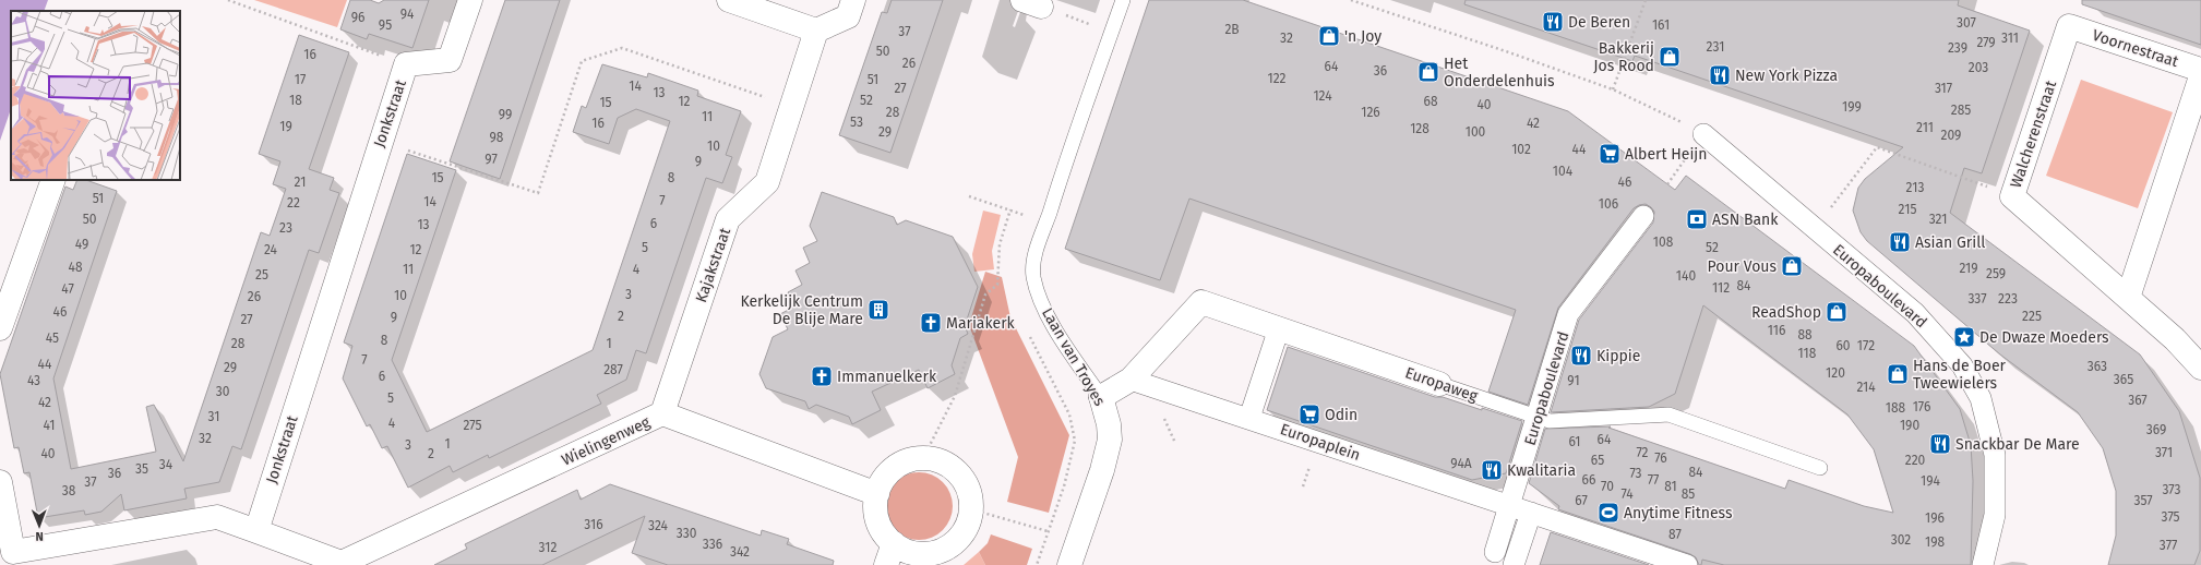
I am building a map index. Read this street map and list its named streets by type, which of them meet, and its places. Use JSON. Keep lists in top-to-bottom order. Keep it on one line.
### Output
{"streets":{"street":["Voornestraat","Jonkstraat","Walcherenstraat","Kajakstraat","Europaboulevard","Laan van Troyes","Europaweg","Wielingenweg","Europaplein"]},"crossings":[["Voornestraat","Walcherenstraat"],["Jonkstraat","Wielingenweg"],["Kajakstraat","Wielingenweg"],["Europaboulevard","Europaweg"],["Europaboulevard","Europaplein"],["Laan van Troyes","Europaweg"],["Europaweg","Europaplein"]],"places":{"restaurant":["De Beren","New York Pizza","Asian Grill","Kippie","Snackbar De Mare","Kwalitaria"],"shop":["'n Joy","Bakkerij Jos Rood","Het Onderdelenhuis","Pour Vous","ReadShop","Hans de Boer Tweewielers"],"supermarket":["Albert Heijn","Odin"],"bank":["ASN Bank"],"building":["Kerkelijk Centrum De Blije Mare"],"church":["Mariakerk","Immanuelkerk"],"place":["De Dwaze Moeders"],"sports":["Anytime Fitness"]},"house_numbers":["94","96","307","95","161","2B","37","32","311","279","231","239","50","16","26","64","203","36","122","17","51","14","27","317","13","124","18","52","12","68","15","40","199","285","28","126","99","11","53","16","42","19","211","128","29","100","209","98","10","102","44","97","9","104","15","8","21","46","213","51","7","14","22","106","215","50","321","6","13","23","108","49","5","52","24","12","48","219","11","4","259","25","140","84","112","47","3","10","26","337","223","46","2","225","9","27","116","88","45","8","28","1","60","172","118","7","44","363","29","287","120","6","365","43","91","214","30","5","367","42","176","188","31","4","41","275","190","369","32","64","61","1","3","72","371","40","2","76","65","220","94A","34","35","84","36","73","66","77","194","37","70","81","373","38","74","85","67","357","375","196","316","324","330","87","302","198","336","377","312","342"],"north":"bottom"}
